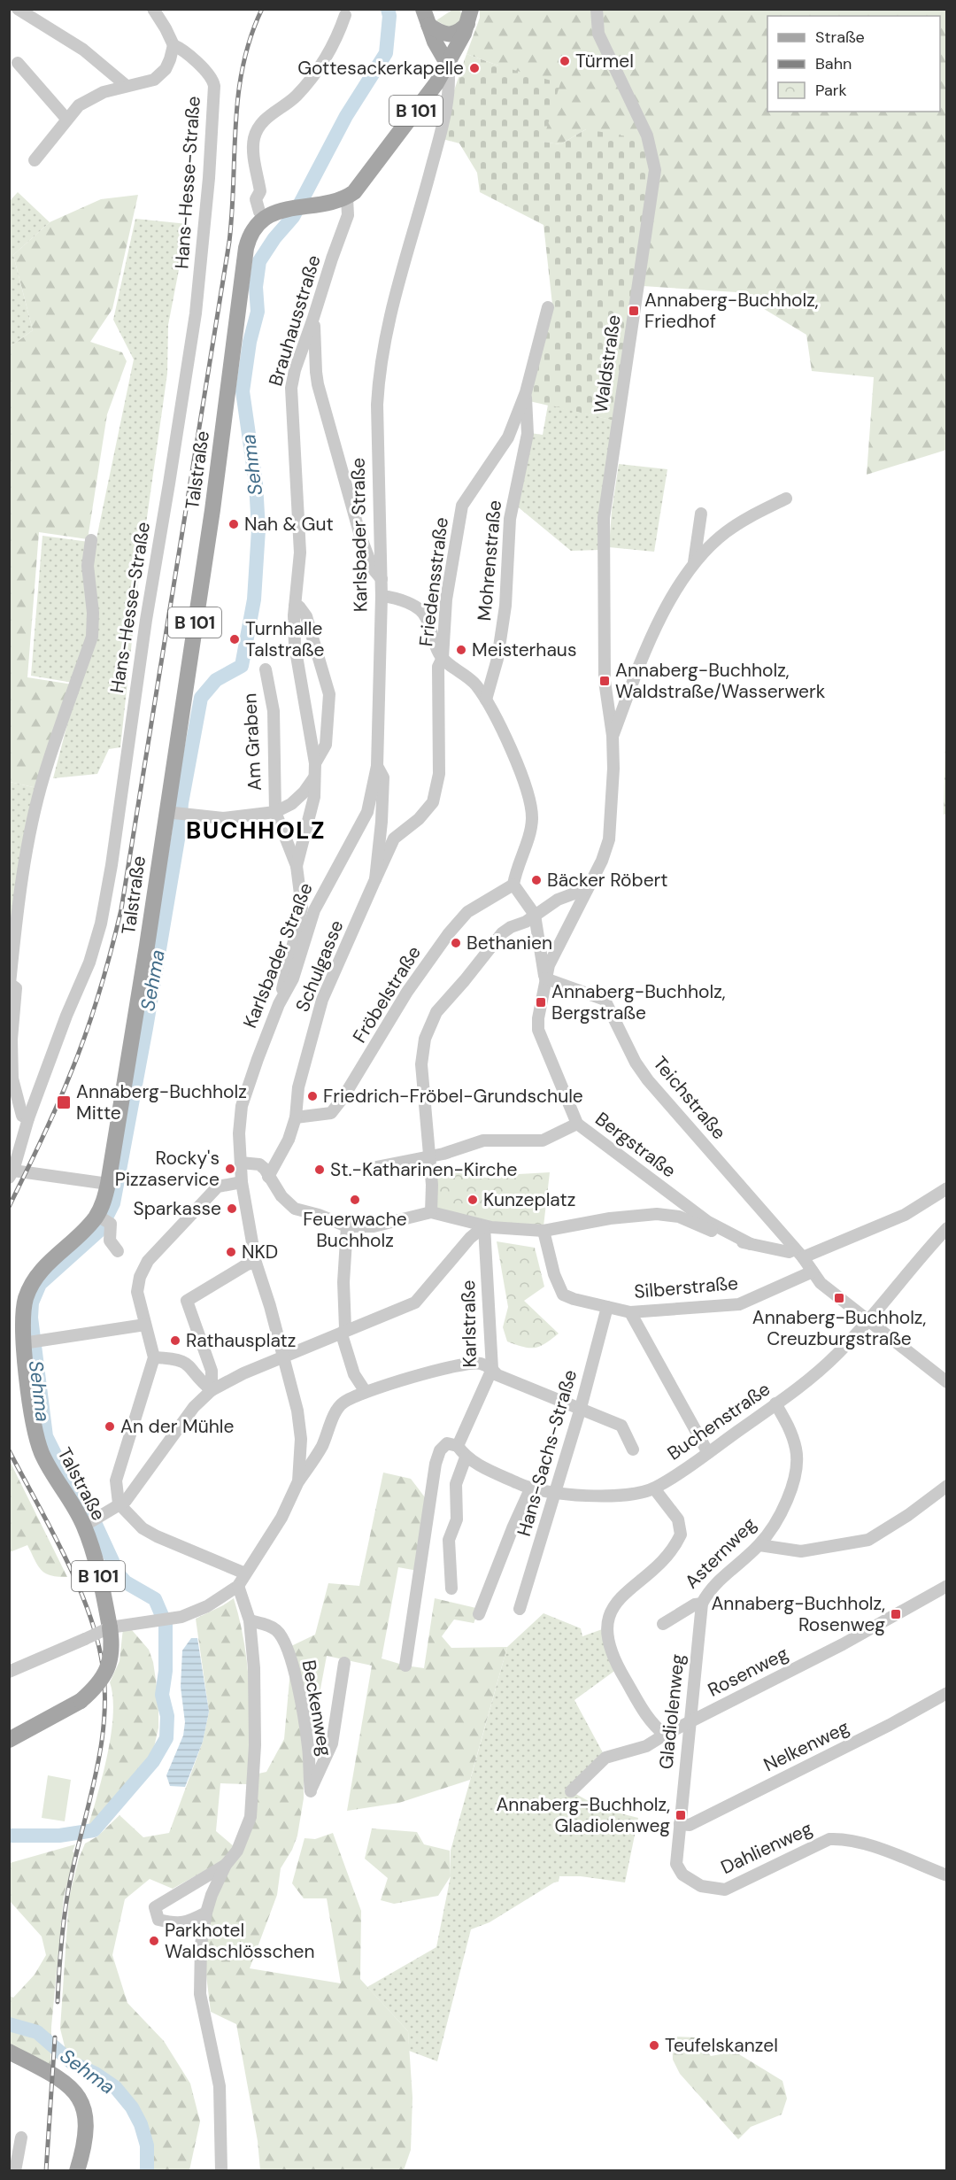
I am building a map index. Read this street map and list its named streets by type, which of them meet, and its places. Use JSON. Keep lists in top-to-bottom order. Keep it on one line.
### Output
{"streets":{"main road":["B 101","Talstraße","Karlsbader Straße"],"street":["Hans-Hesse-Straße","Brauhausstraße","Waldstraße","Mohrenstraße","Friedensstraße","Am Graben","Schulgasse","Fröbelstraße","Teichstraße","Bergstraße","Silberstraße","Karlstraße","Buchenstraße","Hans-Sachs-Straße","Asternweg","Rosenweg","Beckenweg","Gladiolenweg","Nelkenweg","Dahlienweg"]},"crossings":[["B 101","Brauhausstraße"],["B 101","Talstraße"],["B 101","Karlsbader Straße"],["Waldstraße","Bergstraße"],["Talstraße","Karlsbader Straße"],["Karlsbader Straße","Schulgasse"],["Mohrenstraße","Friedensstraße"],["Friedensstraße","Schulgasse"],["Schulgasse","Fröbelstraße"],["Teichstraße","Bergstraße"],["Teichstraße","Silberstraße"],["Teichstraße","Buchenstraße"],["Silberstraße","Hans-Sachs-Straße"],["Karlstraße","Buchenstraße"],["Buchenstraße","Hans-Sachs-Straße"],["Buchenstraße","Asternweg"],["Asternweg","Gladiolenweg"],["Rosenweg","Gladiolenweg"],["Gladiolenweg","Nelkenweg"],["Gladiolenweg","Dahlienweg"],["Nelkenweg","Dahlienweg"]],"districts":["BUCHHOLZ"],"water":["Sehma"],"places":{"other":["Türmel","Gottesackerkapelle","Nah & Gut","Turnhalle Talstraße","Meisterhaus","Bäcker Röbert","Bethanien","Friedrich-Fröbel-Grundschule","Rocky's Pizzaservice","St.-Katharinen-Kirche","Feuerwache Buchholz","Kunzeplatz","Sparkasse","NKD","Rathausplatz","An der Mühle","Parkhotel Waldschlösschen","Teufelskanzel"],"transit":["Annaberg-Buchholz, Friedhof","Annaberg-Buchholz, Waldstraße/Wasserwerk","Annaberg-Buchholz, Bergstraße","Annaberg-Buchholz Mitte","Annaberg-Buchholz, Creuzburgstraße","Annaberg-Buchholz, Rosenweg","Annaberg-Buchholz, Gladiolenweg"]},"legend":["Straße","Bahn","Park"]}
